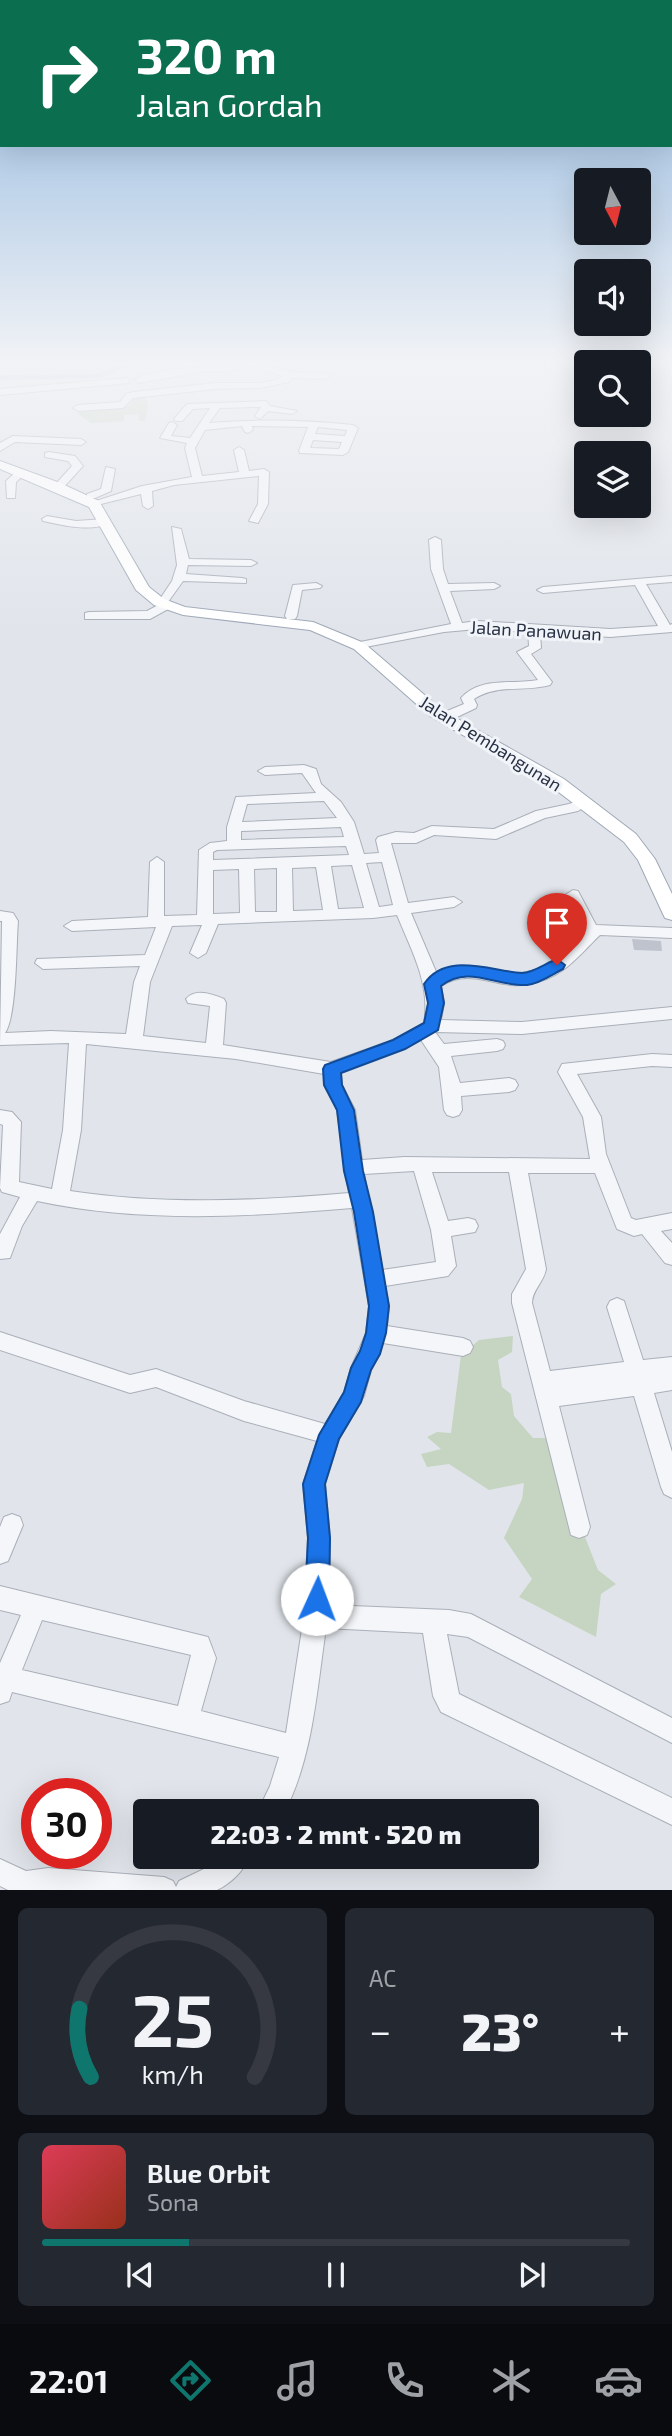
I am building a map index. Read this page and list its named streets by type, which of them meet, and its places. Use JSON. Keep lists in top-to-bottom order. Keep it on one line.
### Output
{"streets":{"main road":["Jalan Pembangunan"],"street":["Jalan Panawuan"]},"crossings":[["Jalan Panawuan","Jalan Pembangunan"]],"north":"bottom","page":{"turn":["320 m","Jalan Gordah"],"limit":"30","trip":"22:03 · 2 mnt · 520 m","tile":"AC","heat":["−","23°","+"],"song":["Blue Orbit","Sona"],"tabs":"22:01","gauge":["25","km/h"]}}
